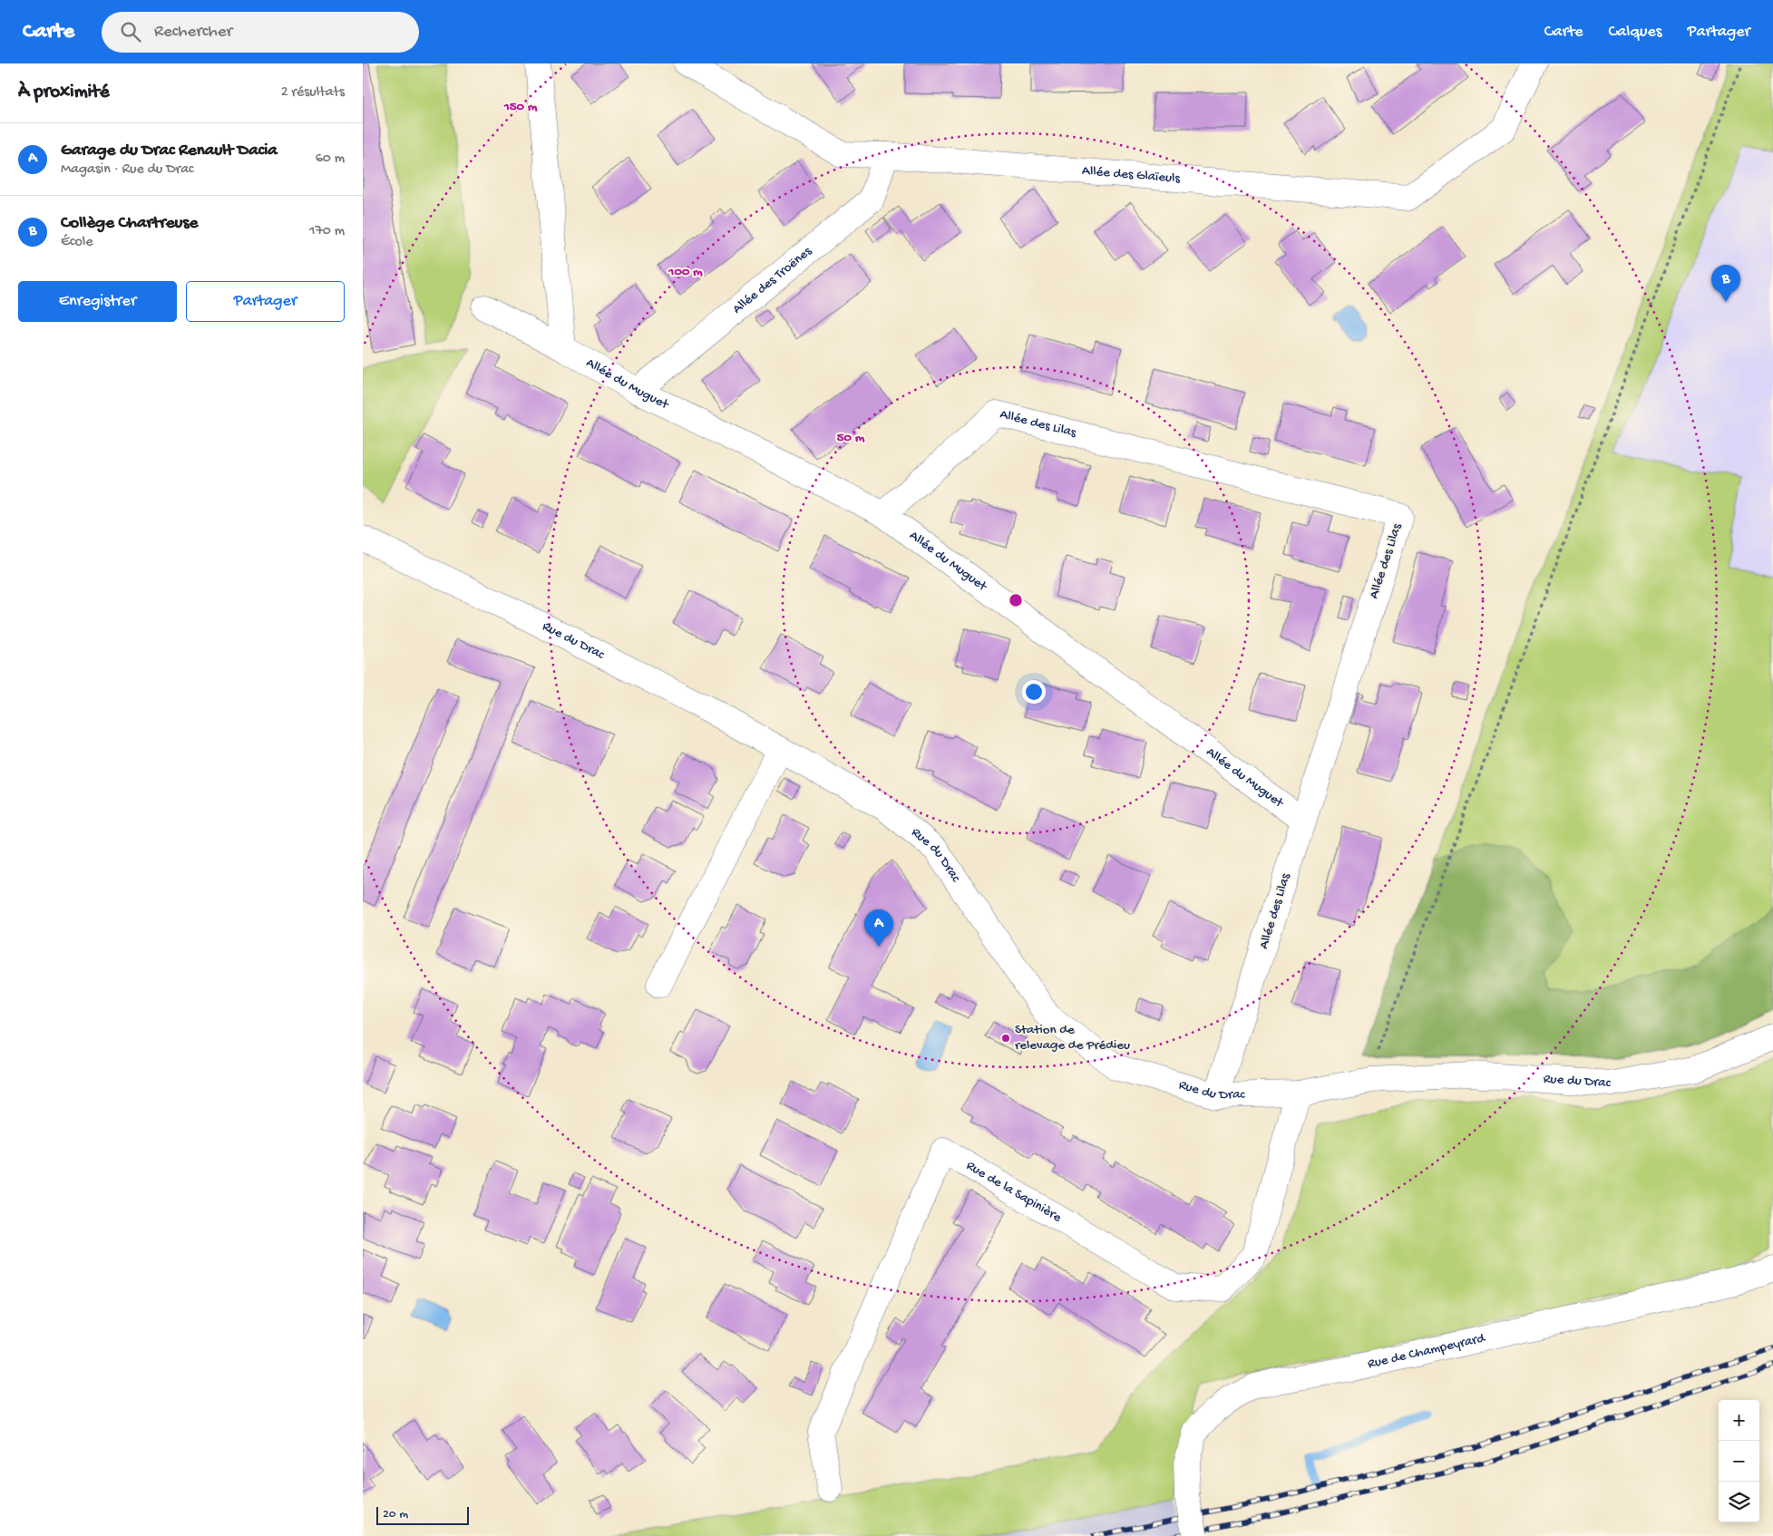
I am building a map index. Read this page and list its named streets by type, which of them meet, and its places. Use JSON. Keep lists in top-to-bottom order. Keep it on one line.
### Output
{"streets":{"street":["Allée des Glaïeuls","Allée des Troënes","Allée du Muguet","Allée des Lilas","Rue du Drac","Rue de la Sapinière","Rue de Champeyrard"]},"crossings":[["Allée des Glaïeuls","Allée des Troënes"],["Allée des Troënes","Allée du Muguet"],["Allée du Muguet","Allée des Lilas"],["Allée des Lilas","Rue du Drac"],["Rue du Drac","Rue de la Sapinière"]],"places":["Station de relevage de Prédieu"],"scale_bar":"20 m","page":{"header":"Carte","search":"Rechercher","nav":["Carte","Calques","Partager"],"heading":["À proximité","2 résultats"],"list":[{"mark":"A","name":"Garage du Drac Renault Dacia","note":"Magasin · Rue du Drac","value":"60 m"},{"mark":"B","name":"Collège Chartreuse","note":"École","value":"170 m"}],"pins":["B","A"],"buttons":["Enregistrer","Partager"],"map_buttons":["+","−"],"scale":"20 m"},"rings":["150 m","100 m","50 m"]}
